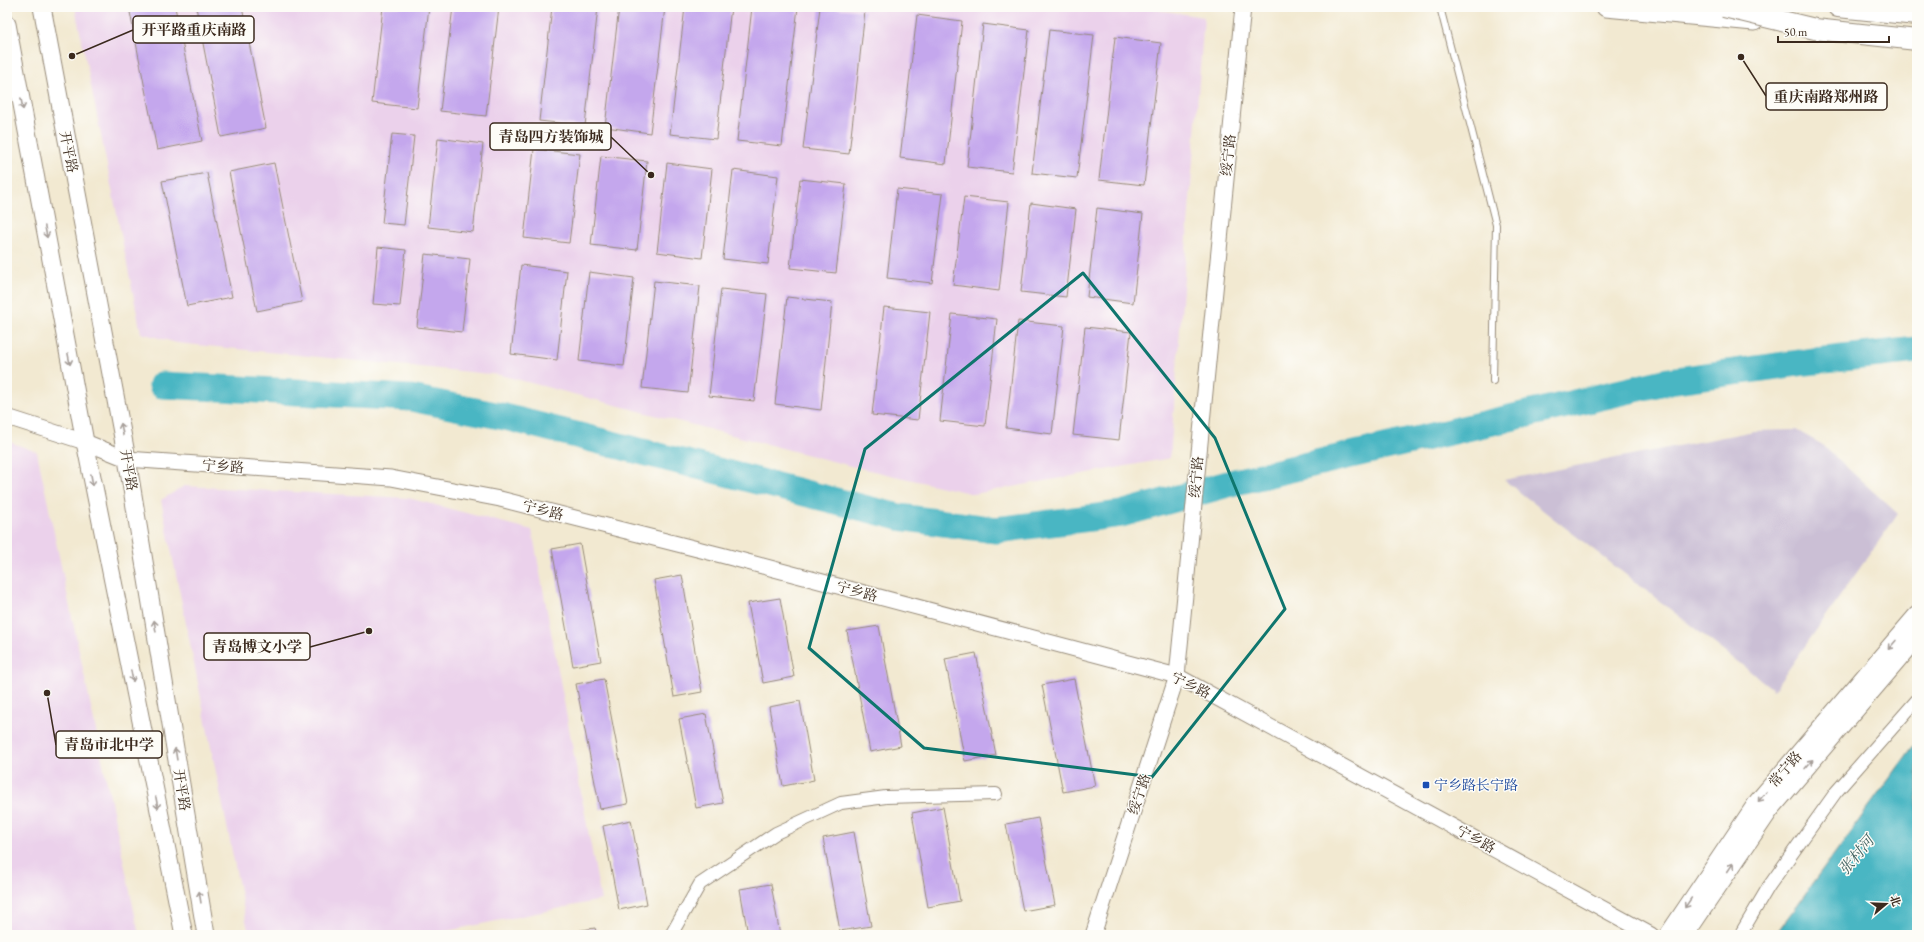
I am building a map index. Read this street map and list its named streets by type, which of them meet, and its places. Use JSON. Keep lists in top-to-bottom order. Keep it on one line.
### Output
{"streets":{"main road":["开平路","常宁路"],"street":["绥宁路","宁乡路"]},"crossings":[["开平路","宁乡路"],["绥宁路","宁乡路"]],"water":["张村河"],"places":{"other":["开平路重庆南路","重庆南路郑州路","青岛四方装饰城","青岛博文小学","青岛市北中学"],"transit":["宁乡路长宁路"]},"scale_bar":"50 m","north":"right"}
